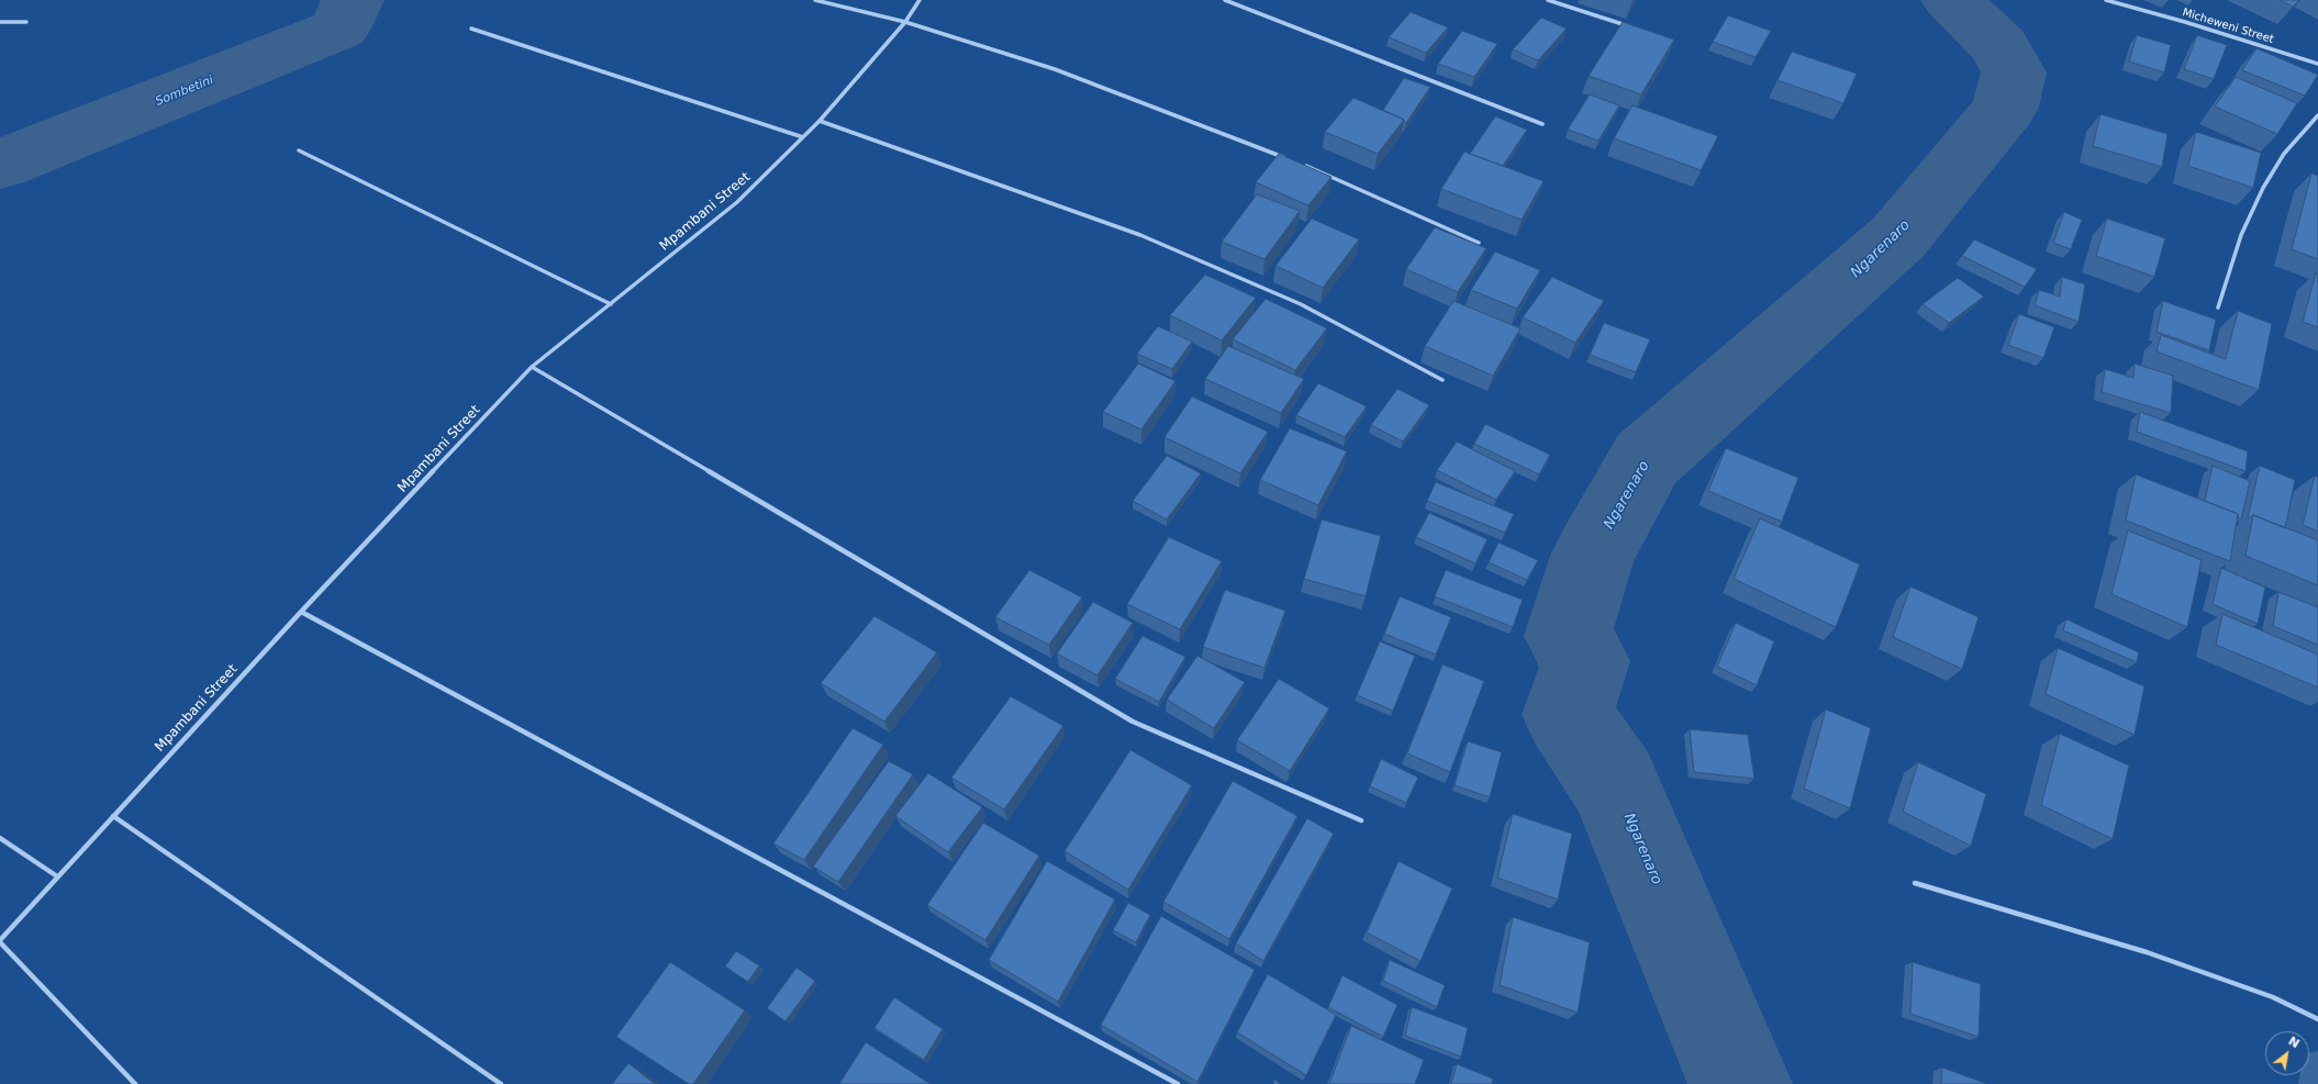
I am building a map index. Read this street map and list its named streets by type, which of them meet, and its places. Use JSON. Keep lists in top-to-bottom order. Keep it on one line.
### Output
{"streets":{"street":["Micheweni Street","Mpambani Street"]},"water":["Sombetini","Ngarenaro"],"north":"top right"}
